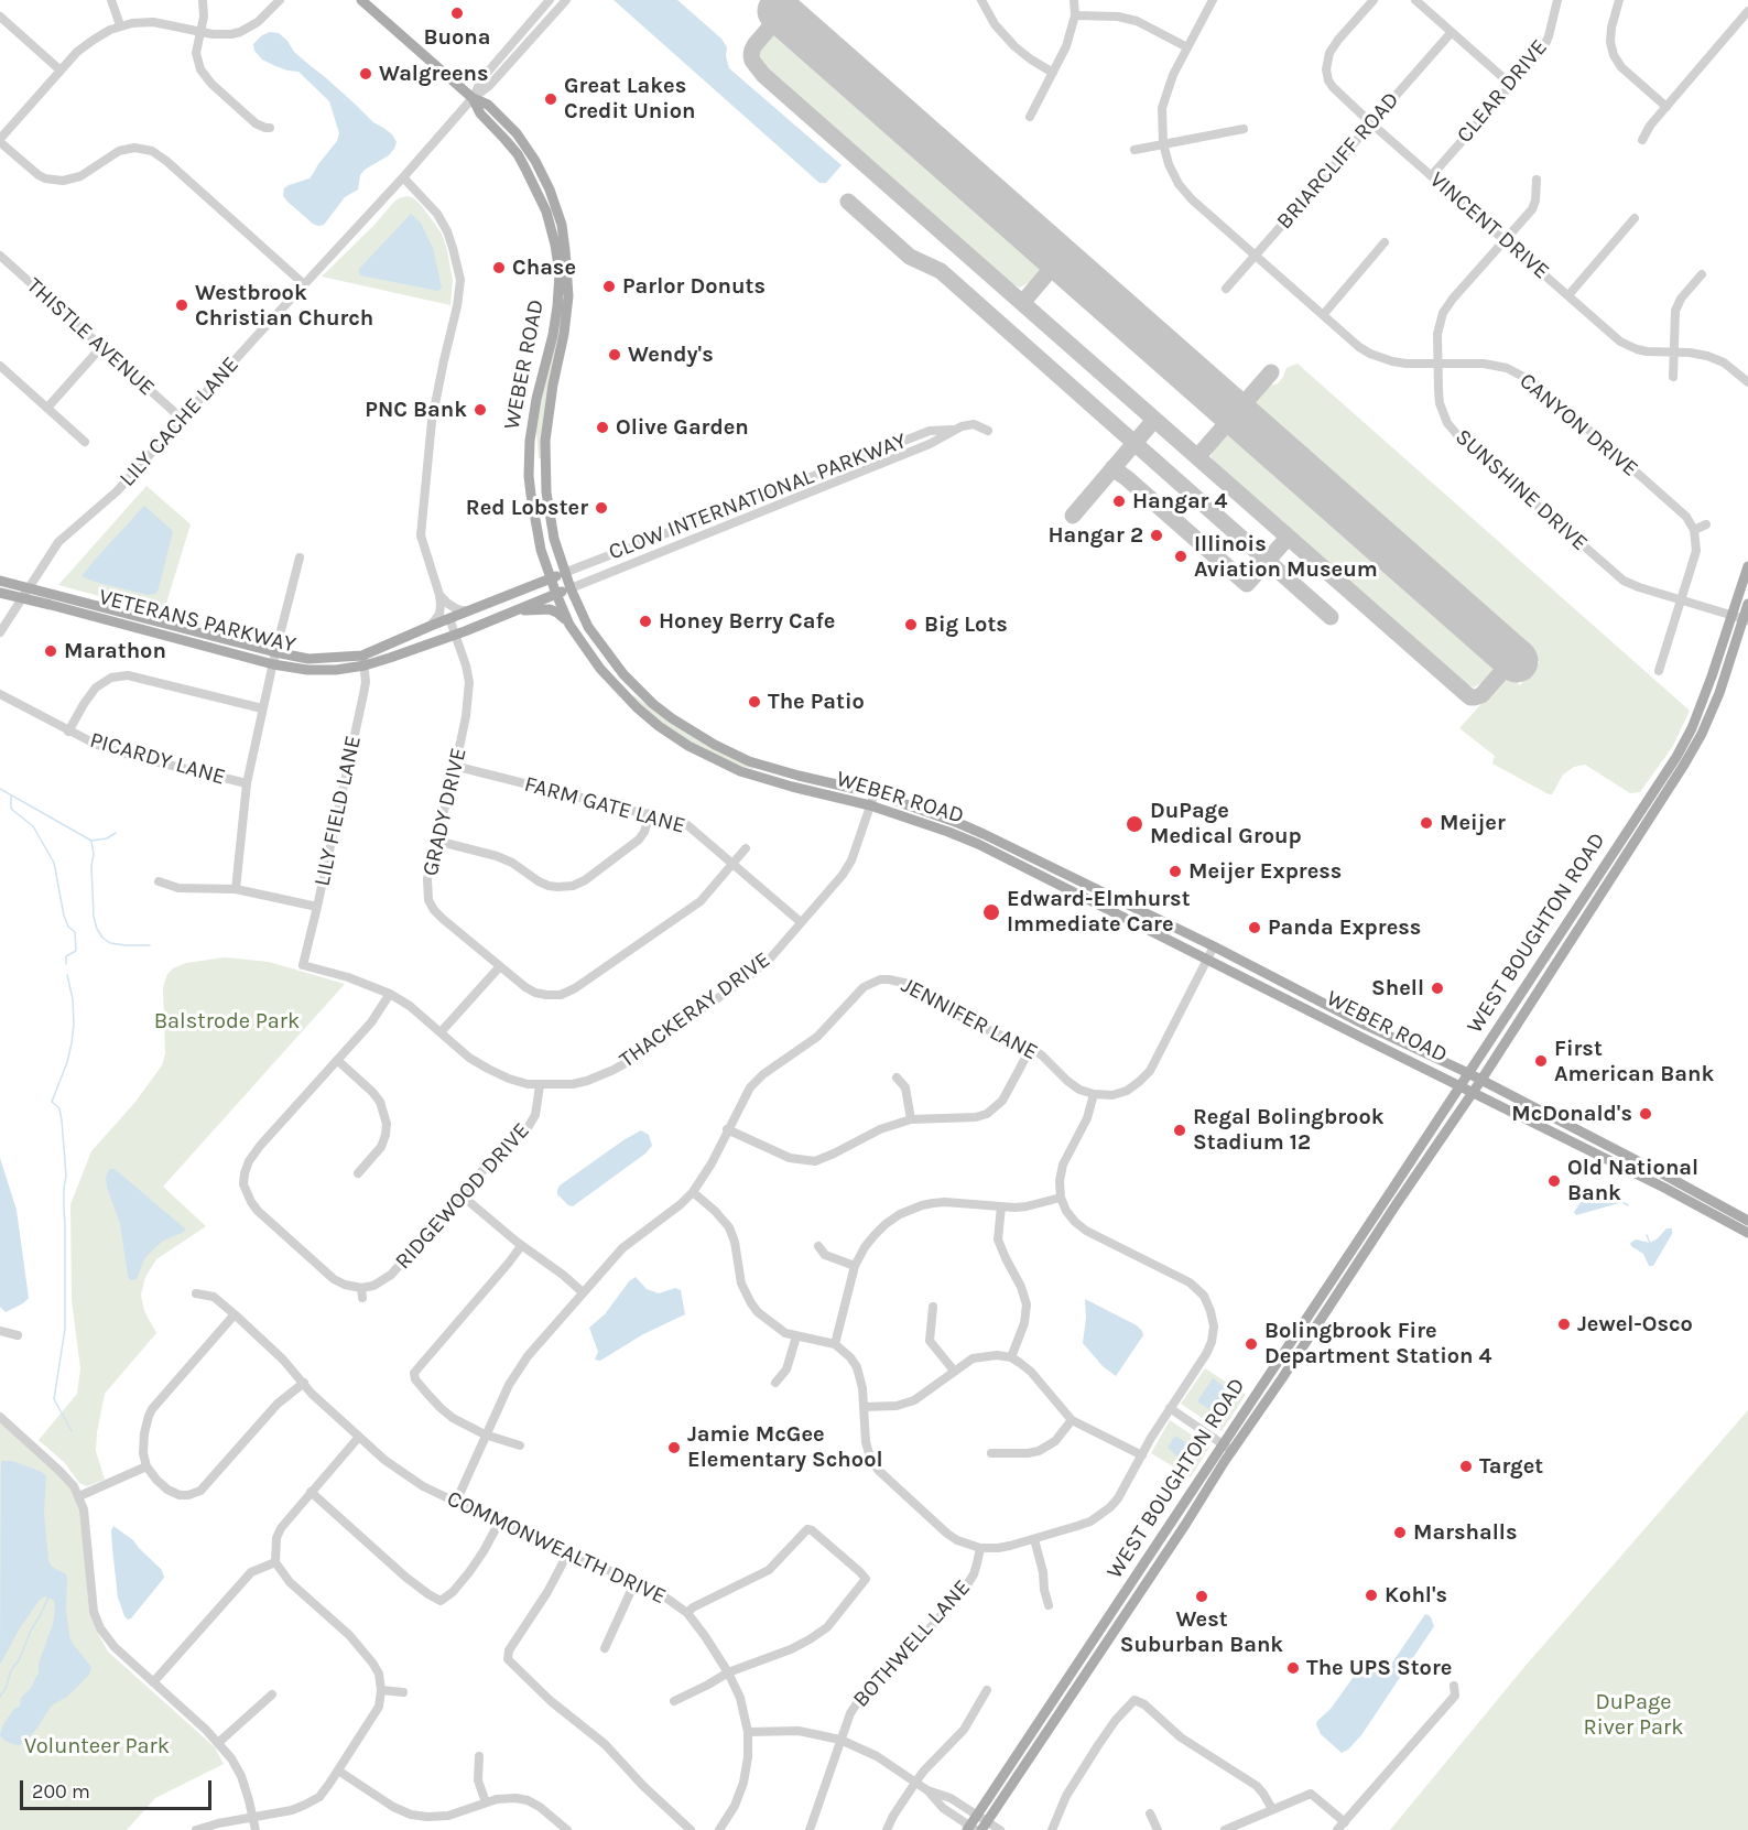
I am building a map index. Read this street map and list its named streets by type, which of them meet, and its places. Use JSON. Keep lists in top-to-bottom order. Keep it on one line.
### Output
{"streets":{"main road":["WEBER ROAD","VETERANS PARKWAY","WEST BOUGHTON ROAD"],"street":["CLEAR DRIVE","BRIARCLIFF ROAD","VINCENT DRIVE","THISTLE AVENUE","LILY CACHE LANE","CANYON DRIVE","SUNSHINE DRIVE","CLOW INTERNATIONAL PARKWAY","PICARDY LANE","FARM GATE LANE","LILY FIELD LANE","GRADY DRIVE","THACKERAY DRIVE","JENNIFER LANE","RIDGEWOOD DRIVE","COMMONWEALTH DRIVE","BOTHWELL LANE"]},"crossings":[["CLEAR DRIVE","VINCENT DRIVE"],["BRIARCLIFF ROAD","VINCENT DRIVE"],["BRIARCLIFF ROAD","CANYON DRIVE"],["VINCENT DRIVE","SUNSHINE DRIVE"],["THISTLE AVENUE","LILY CACHE LANE"],["WEBER ROAD","LILY CACHE LANE"],["WEBER ROAD","CLOW INTERNATIONAL PARKWAY"],["WEBER ROAD","VETERANS PARKWAY"],["WEBER ROAD","WEST BOUGHTON ROAD"],["WEBER ROAD","THACKERAY DRIVE"],["LILY CACHE LANE","VETERANS PARKWAY"],["CANYON DRIVE","SUNSHINE DRIVE"],["SUNSHINE DRIVE","WEST BOUGHTON ROAD"],["CLOW INTERNATIONAL PARKWAY","VETERANS PARKWAY"],["VETERANS PARKWAY","LILY FIELD LANE"],["VETERANS PARKWAY","GRADY DRIVE"],["FARM GATE LANE","GRADY DRIVE"],["FARM GATE LANE","THACKERAY DRIVE"],["LILY FIELD LANE","THACKERAY DRIVE"],["THACKERAY DRIVE","RIDGEWOOD DRIVE"],["JENNIFER LANE","COMMONWEALTH DRIVE"]],"parks":["Balstrode Park","DuPage River Park","Volunteer Park"],"places":["Buona","Walgreens","Great Lakes Credit Union","Chase","Parlor Donuts","Westbrook Christian Church","Wendy's","PNC Bank","Olive Garden","Hangar 4","Red Lobster","Hangar 2","Illinois Aviation Museum","Honey Berry Cafe","Big Lots","Marathon","The Patio","Meijer","DuPage Medical Group","Meijer Express","Edward-Elmhurst Immediate Care","Panda Express","Shell","First American Bank","McDonald's","Regal Bolingbrook Stadium 12","Old National Bank","Jewel-Osco","Bolingbrook Fire Department Station 4","Jamie McGee Elementary School","Target","Marshalls","Kohl's","West Suburban Bank","The UPS Store"],"scale_bar":"200 m"}
